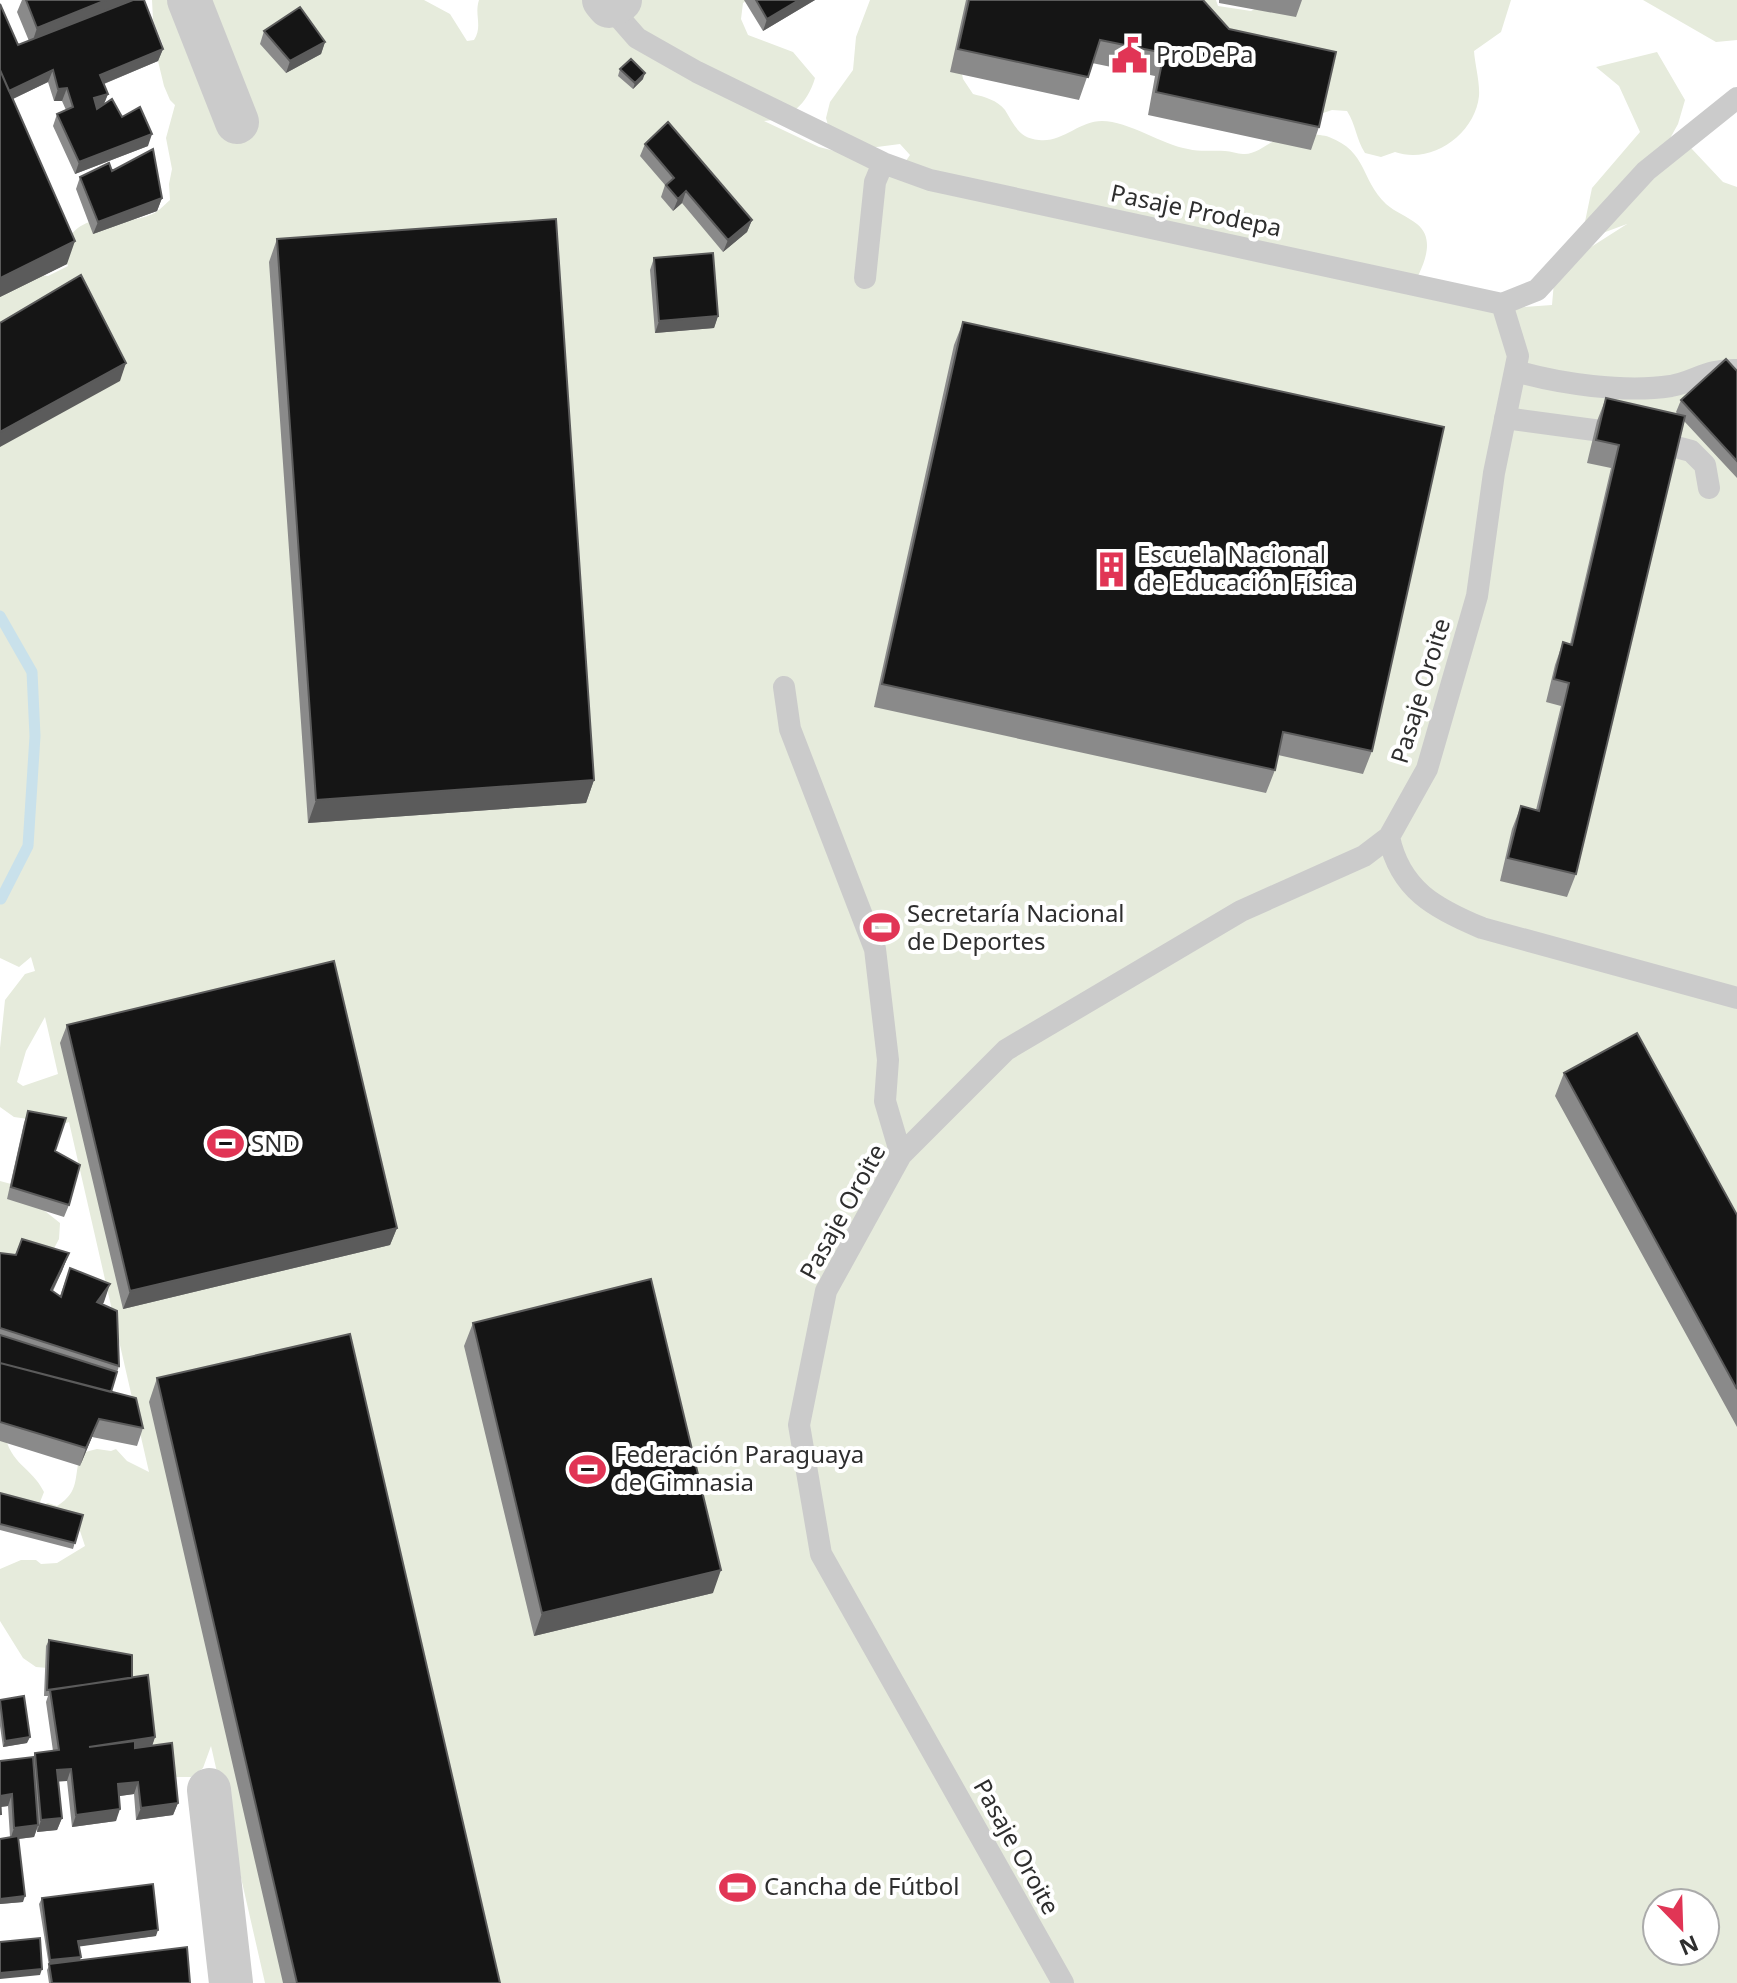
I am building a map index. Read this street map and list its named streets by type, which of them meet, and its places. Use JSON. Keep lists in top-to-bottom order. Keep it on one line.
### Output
{"streets":{"lane":["Pasaje Prodepa","Pasaje Oroite"]},"crossings":[["Pasaje Prodepa","Pasaje Oroite"]],"places":{"public building":["ProDePa"],"building":["Escuela Nacional de Educación Física"],"sports":["Secretaría Nacional de Deportes","SND","Federación Paraguaya de Gimnasia","Cancha de Fútbol"]},"north":"bottom right"}
